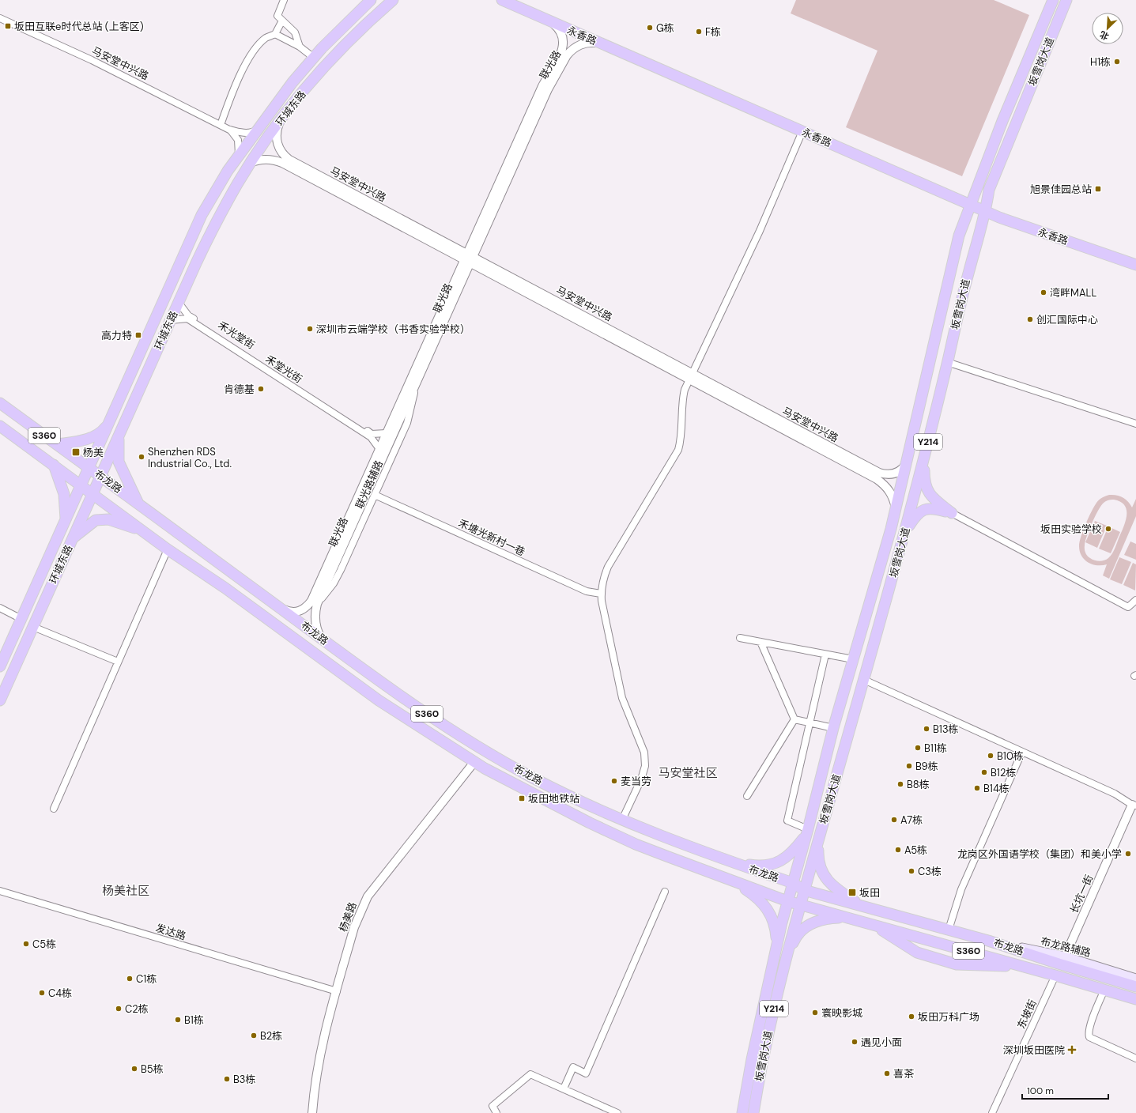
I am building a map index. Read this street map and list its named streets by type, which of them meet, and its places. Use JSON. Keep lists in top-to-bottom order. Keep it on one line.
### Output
{"streets":{"main road":["永香路","坂雪岗大道","环城东路","S360","Y214","布龙路","布龙路辅路"],"street":["马安堂中兴路","联光路","禾光堂街","禾堂光街","联光路辅路","禾塘光新村一巷","长坑一街","杨美路","发达路","东坡街"]},"crossings":[["永香路","坂雪岗大道"],["永香路","联光路"],["坂雪岗大道","马安堂中兴路"],["坂雪岗大道","布龙路"],["马安堂中兴路","联光路"],["马安堂中兴路","环城东路"],["联光路","禾光堂街"],["联光路","禾堂光街"],["联光路","布龙路"],["联光路","联光路辅路"],["环城东路","禾光堂街"],["环城东路","禾堂光街"],["环城东路","布龙路"],["布龙路","杨美路"],["布龙路","布龙路辅路"],["布龙路","东坡街"],["联光路辅路","禾塘光新村一巷"],["长坑一街","布龙路辅路"],["杨美路","发达路"]],"districts":["马安堂社区","杨美社区"],"places":{"transit":["坂田互联e时代总站 (上客区)","旭景佳园总站","高力特","杨美","坂田地铁站","坂田"],"other":["G栋","F栋","H1栋","湾畔MALL","创汇国际中心","深圳市云端学校（书香实验学校）","肯德基","Shenzhen RDS Industrial Co., Ltd.","坂田实验学校","B13栋","B11栋","B10栋","B9栋","B12栋","麦当劳","B8栋","B14栋","A7栋","A5栋","龙岗区外国语学校（集团）和美小学","C3栋","C5栋","C1栋","C4栋","C2栋","寰映影城","坂田万科广场","B1栋","B2栋","遇见小面","B5栋","喜茶","B3栋"],"health":["深圳坂田医院"]},"scale_bar":"100 m","north":"bottom left"}
